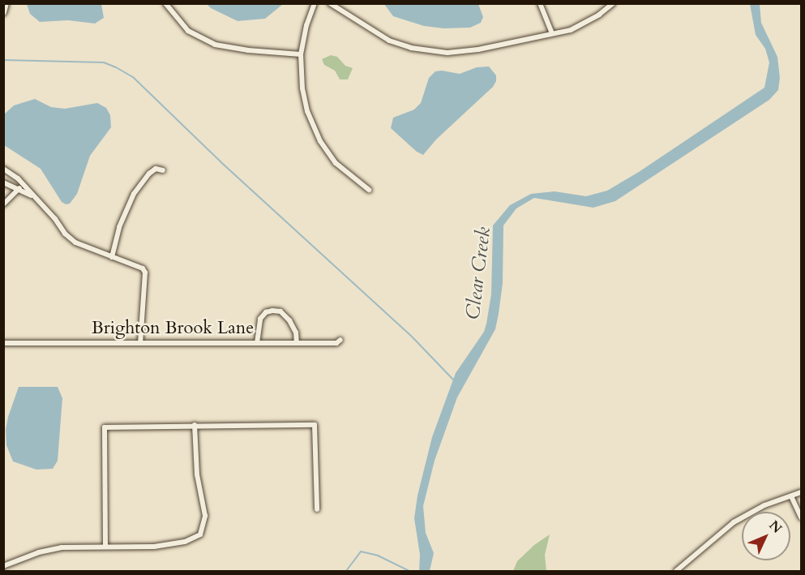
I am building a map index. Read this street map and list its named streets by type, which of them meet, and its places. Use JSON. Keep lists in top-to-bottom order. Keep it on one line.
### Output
{"streets":{"street":["Brighton Brook Lane"]},"water":["Clear Creek"],"north":"top right"}
